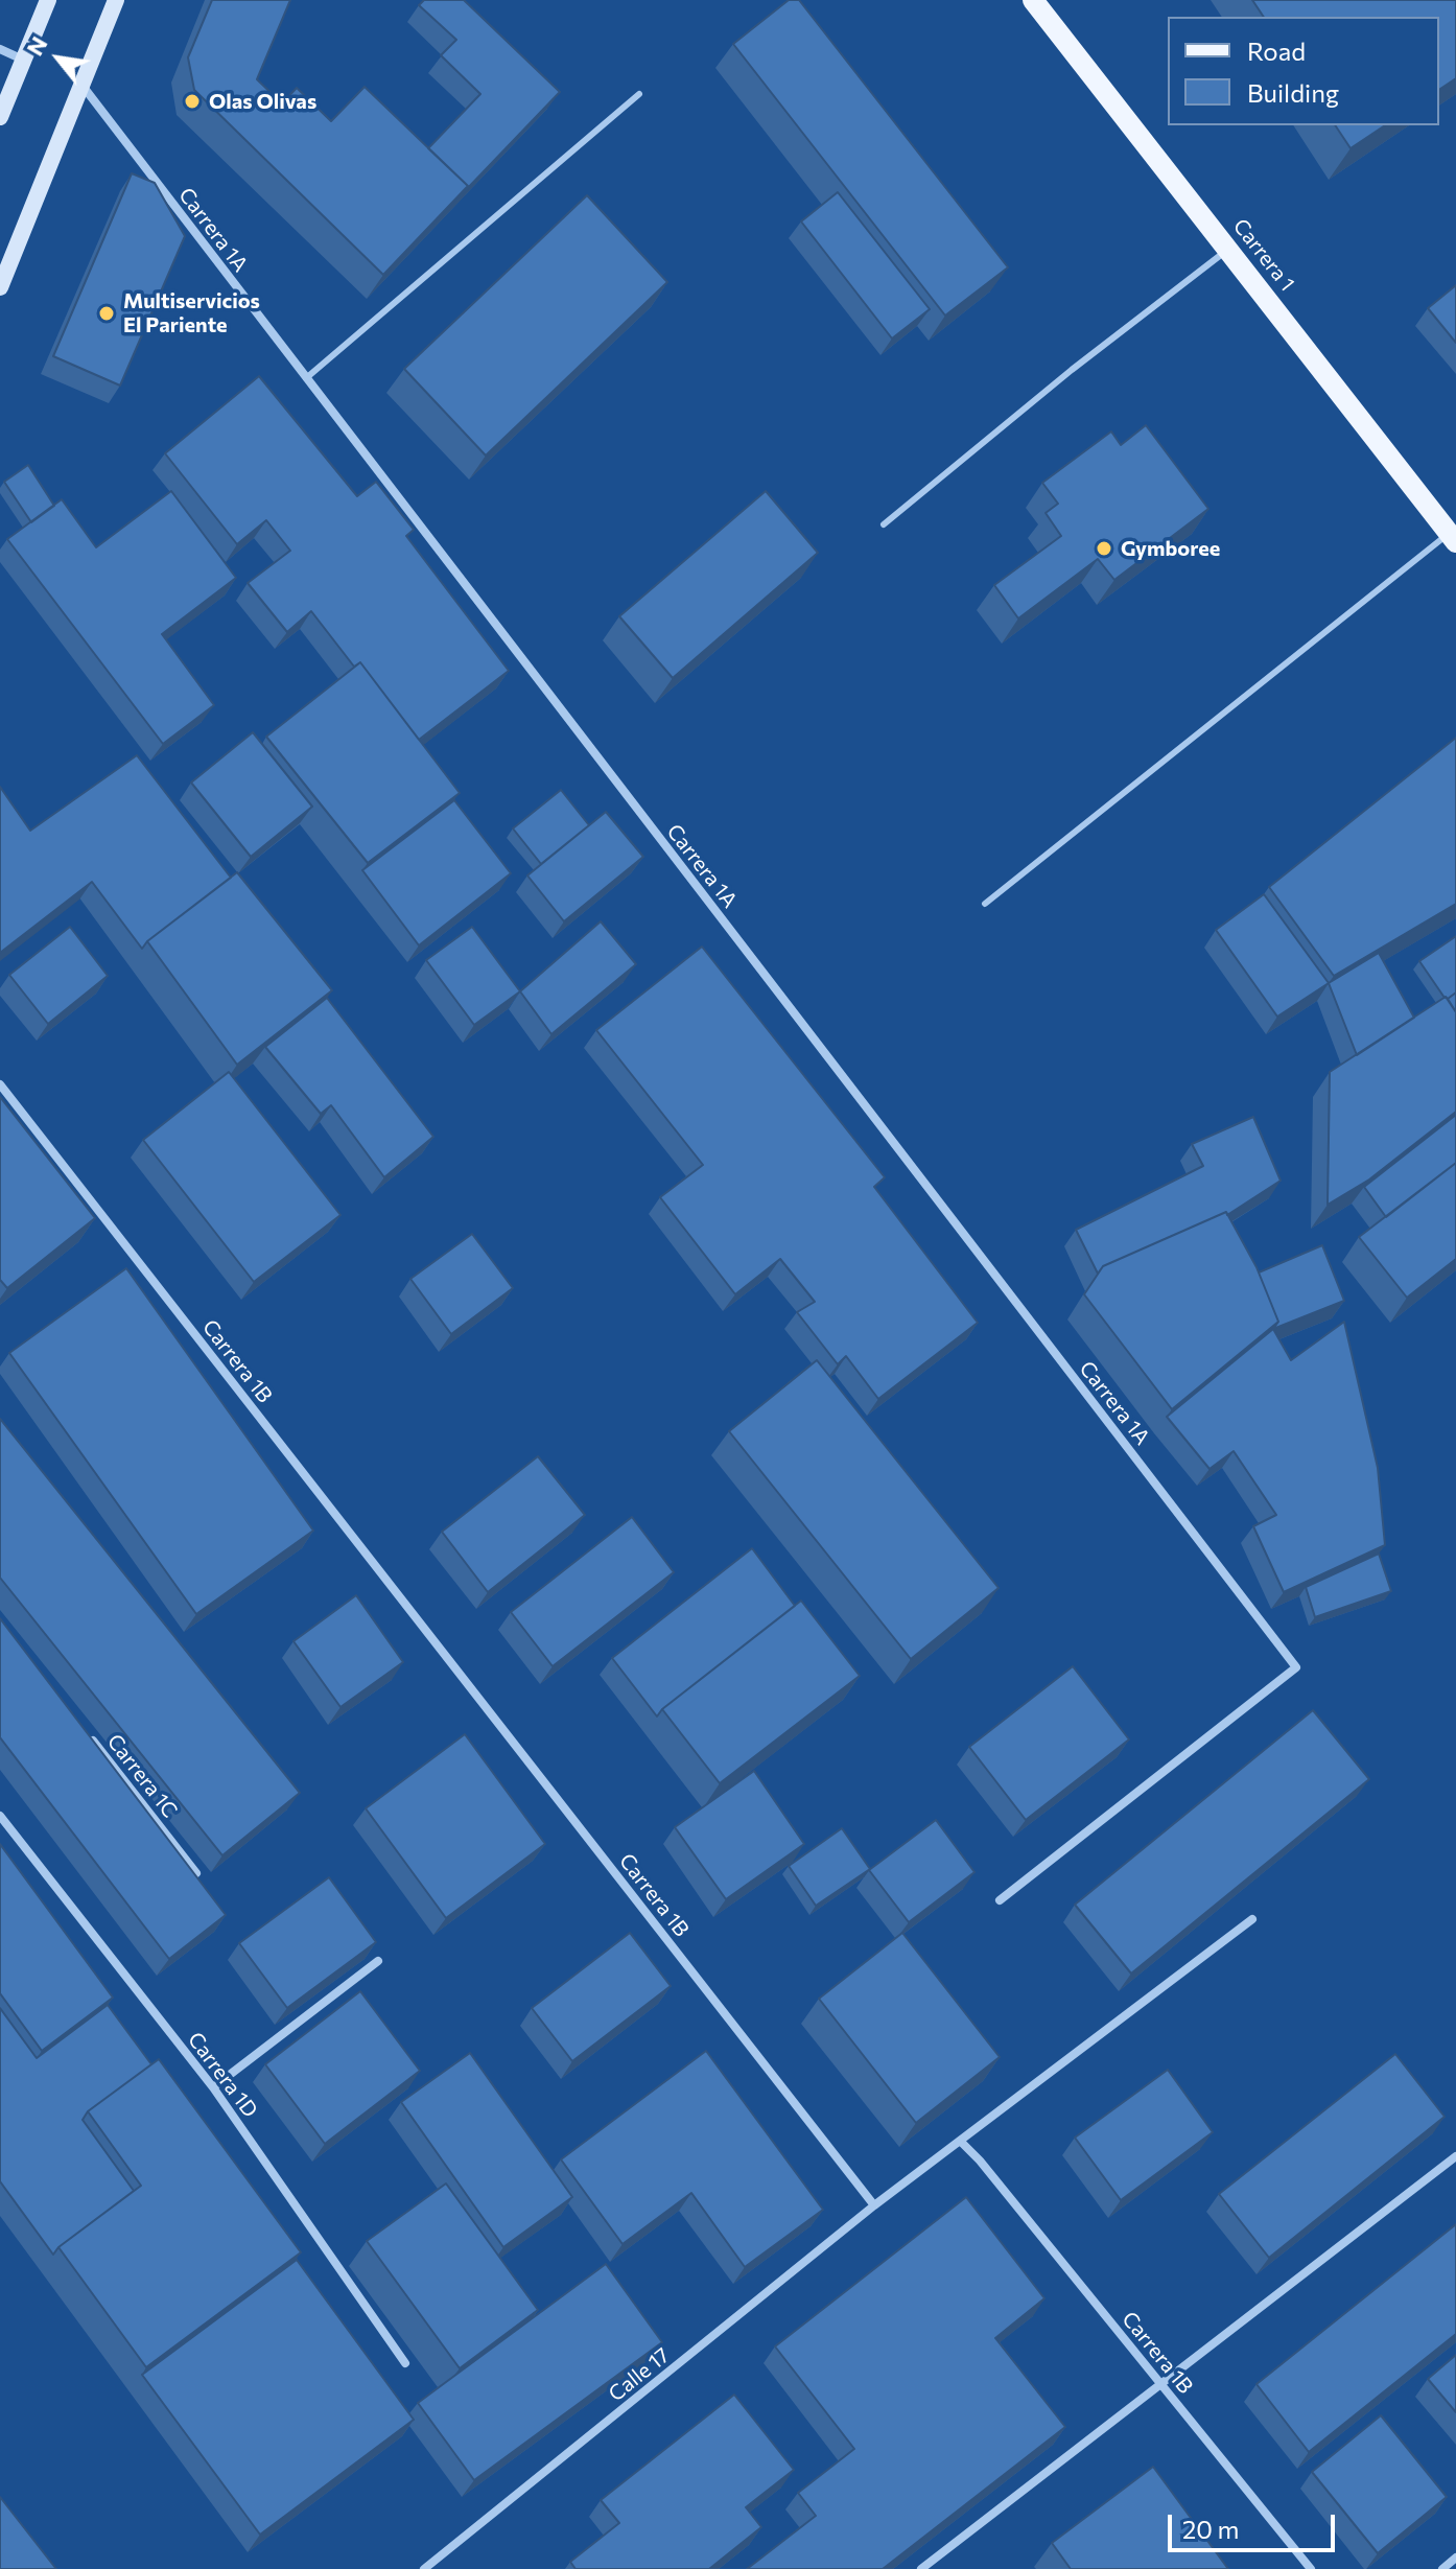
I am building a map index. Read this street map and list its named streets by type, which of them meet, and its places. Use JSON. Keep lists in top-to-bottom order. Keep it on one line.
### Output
{"streets":{"main road":["Carrera 1"],"street":["Carrera 1A","Carrera 1B","Carrera 1C","Carrera 1D","Calle 17"]},"crossings":[["Carrera 1B","Calle 17"]],"places":["Olas Olivas","Multiservicios El Pariente","Gymboree"],"legend":["Road","Building"],"scale_bar":"20 m","north":"top left"}
